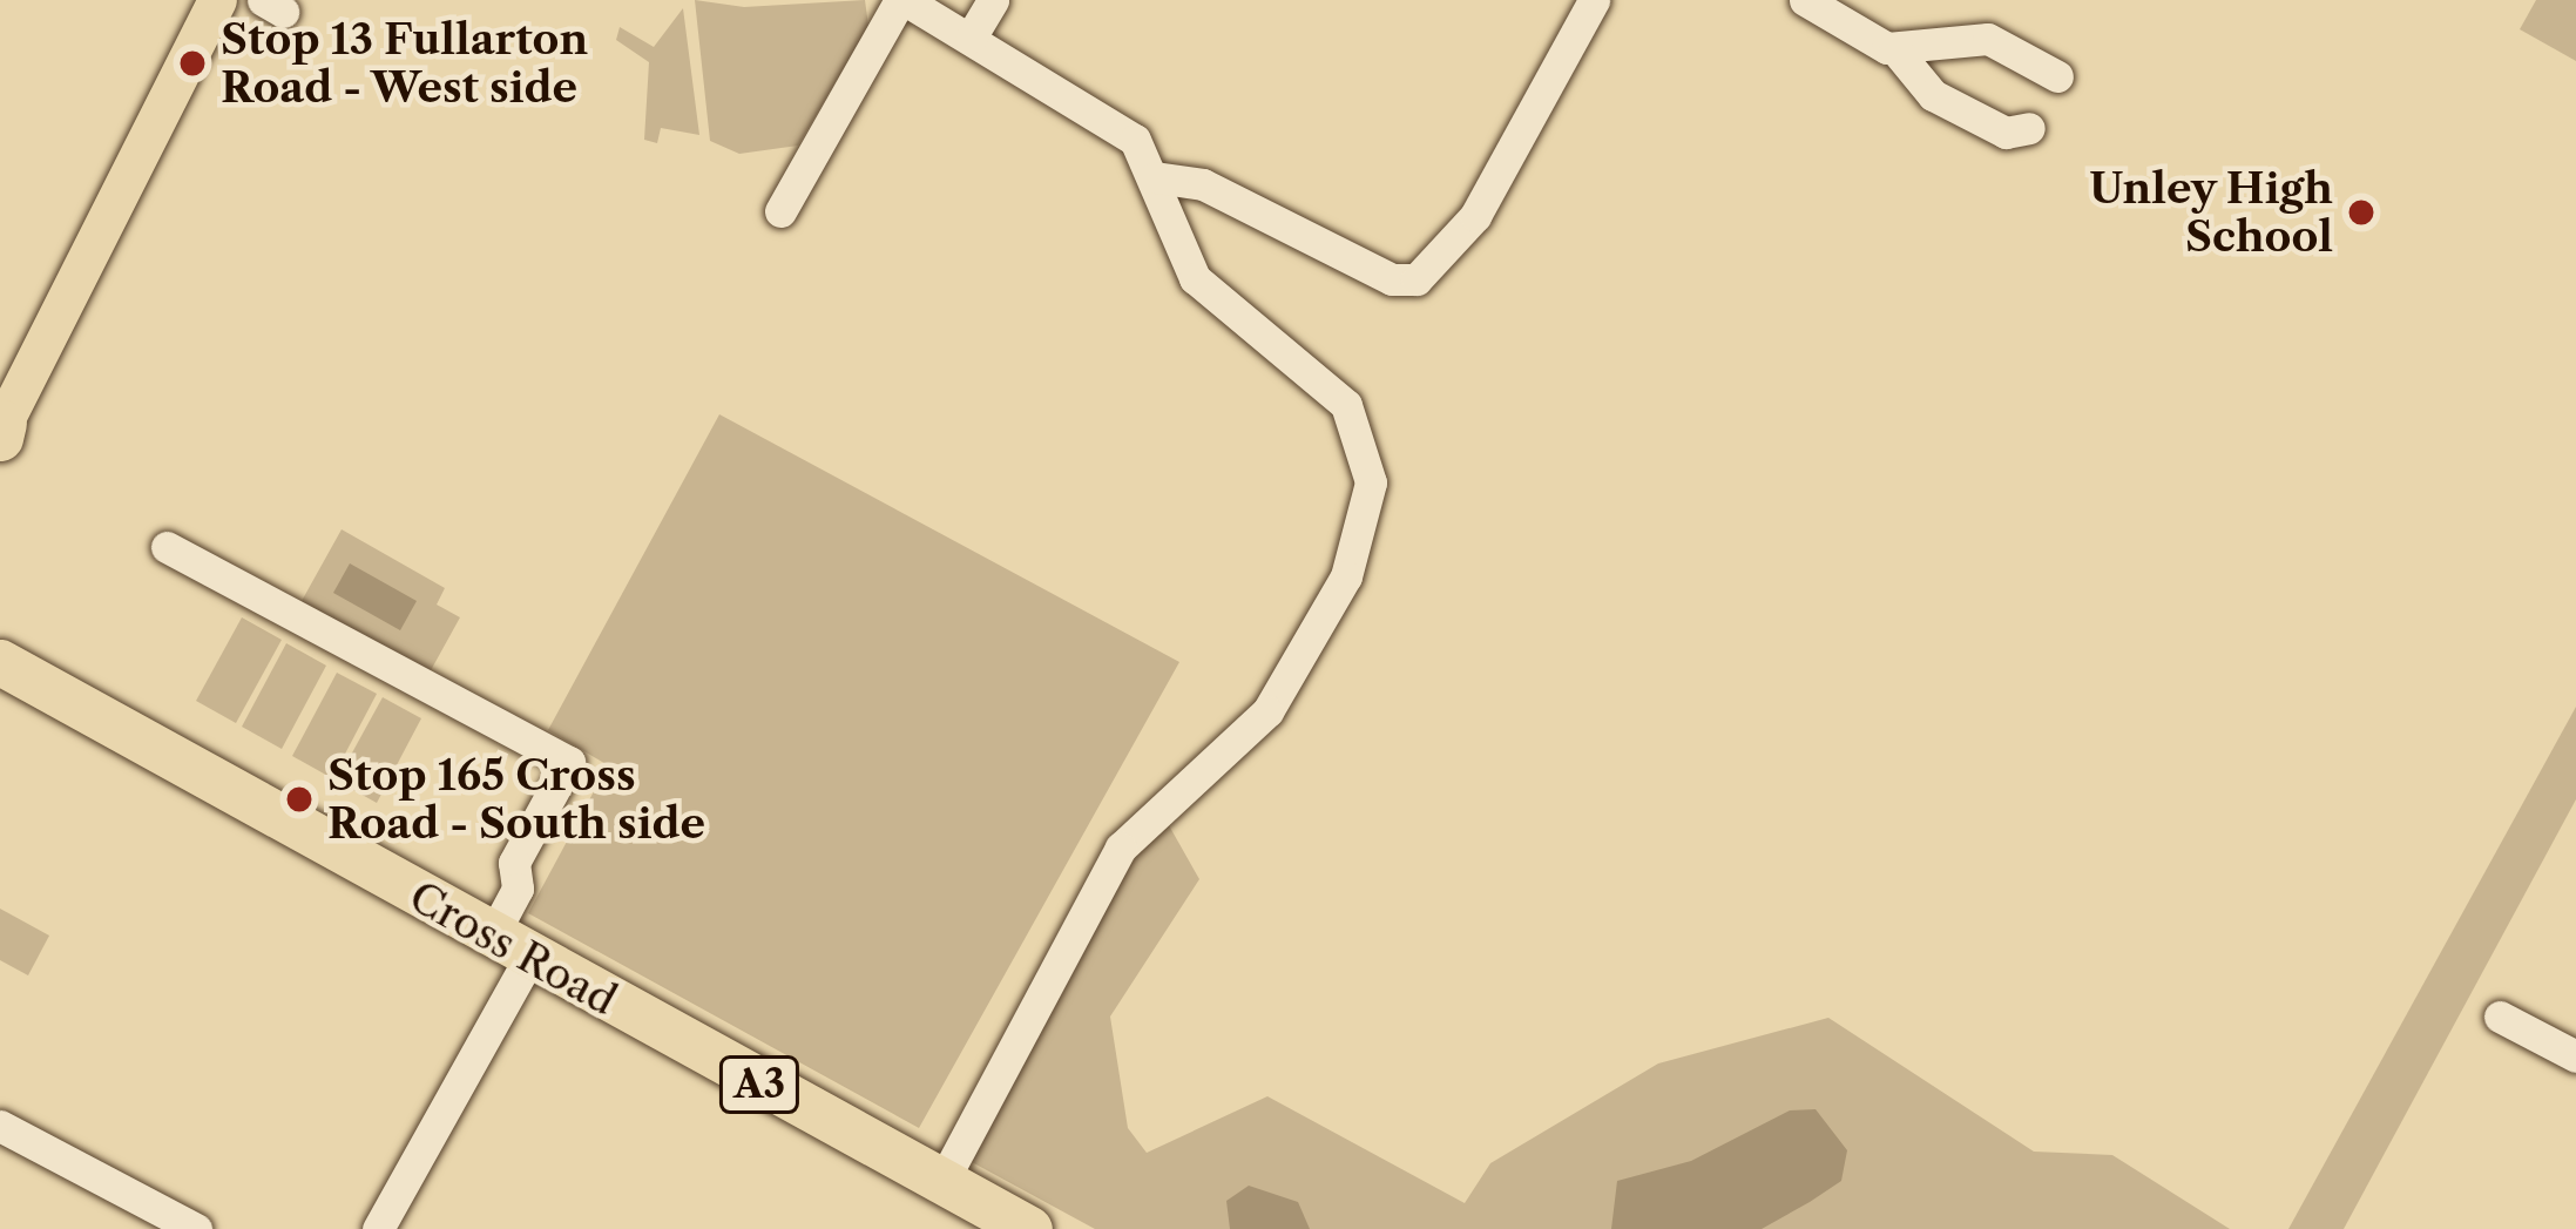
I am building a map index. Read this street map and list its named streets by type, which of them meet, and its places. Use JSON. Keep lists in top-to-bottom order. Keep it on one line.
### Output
{"streets":{"highway":["Cross Road","A3"]},"places":["Stop 13 Fullarton Road - West side","Unley High School","Stop 165 Cross Road - South side"]}
